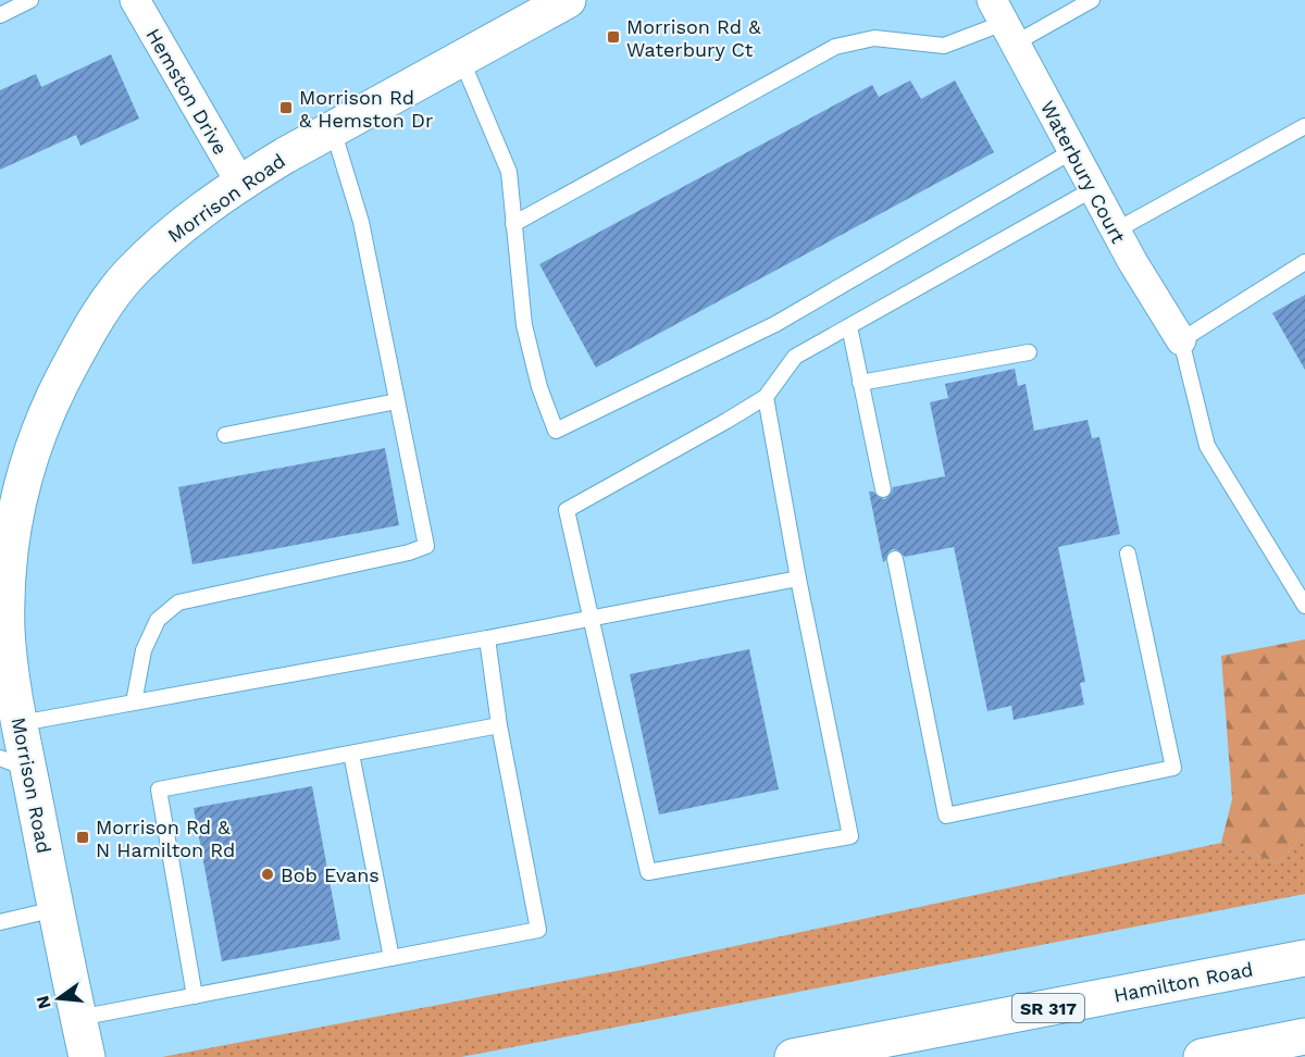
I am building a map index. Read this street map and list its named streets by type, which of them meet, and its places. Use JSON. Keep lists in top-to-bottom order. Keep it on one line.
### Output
{"streets":{"main road":["Morrison Road","Hamilton Road","SR 317"],"street":["Hemston Drive","Waterbury Court"]},"crossings":[["Hemston Drive","Morrison Road"]],"places":{"transit":["Morrison Rd & Waterbury Ct","Morrison Rd & Hemston Dr","Morrison Rd & N Hamilton Rd"],"other":["Bob Evans"]},"north":"left"}
